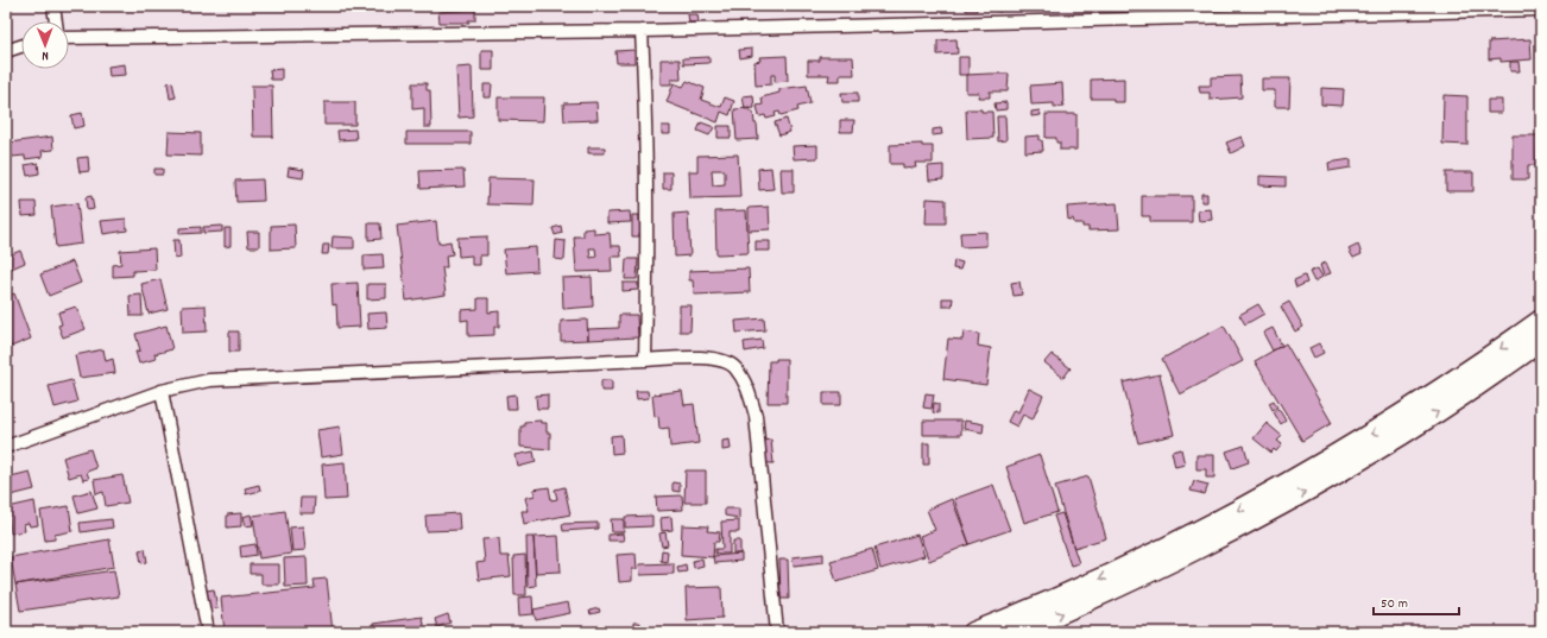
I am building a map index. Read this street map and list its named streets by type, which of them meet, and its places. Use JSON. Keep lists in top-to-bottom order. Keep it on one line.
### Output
{"scale_bar":"50 m","north":"bottom"}
